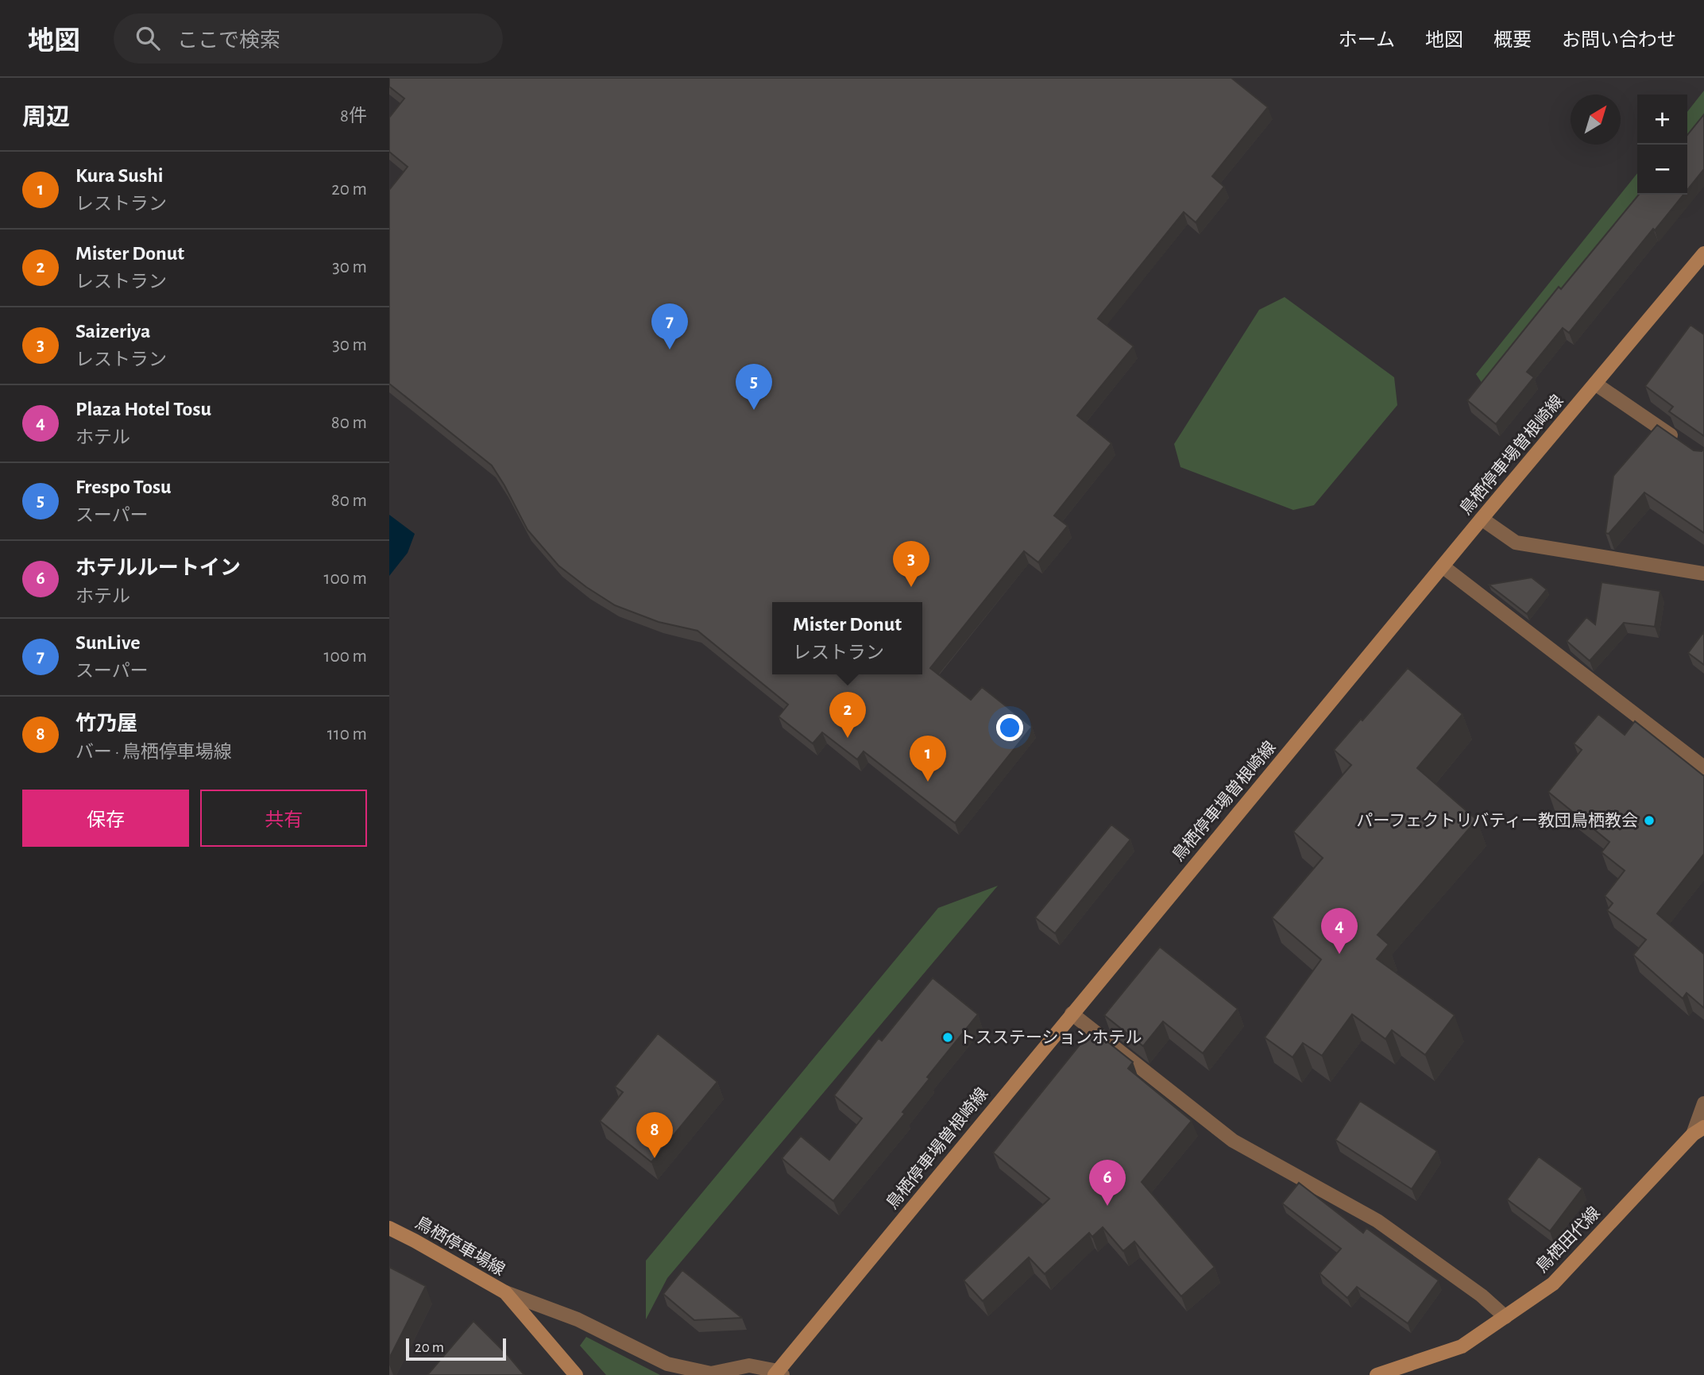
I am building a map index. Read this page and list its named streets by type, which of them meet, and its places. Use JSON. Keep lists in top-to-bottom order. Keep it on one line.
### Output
{"streets":{"main road":["鳥栖停車場曽根崎線","鳥栖田代線","鳥栖停車場線"]},"places":["パーフェクトリバティー教団鳥栖教会","トスステーションホテル"],"scale_bar":"20 m","north":"top right","page":{"header":"地図","search":"ここで検索","nav":["ホーム","地図","概要","お問い合わせ"],"heading":["周辺","8件"],"map_buttons":["+","−"],"list":[{"mark":"1","name":"Kura Sushi","note":"レストラン","value":"20 m"},{"mark":"2","name":"Mister Donut","note":"レストラン","value":"30 m"},{"mark":"3","name":"Saizeriya","note":"レストラン","value":"30 m"},{"mark":"4","name":"Plaza Hotel Tosu","note":"ホテル","value":"80 m"},{"mark":"5","name":"Frespo Tosu","note":"スーパー","value":"80 m"},{"mark":"6","name":"ホテルルートイン","note":"ホテル","value":"100 m"},{"mark":"7","name":"SunLive","note":"スーパー","value":"100 m"},{"mark":"8","name":"竹乃屋","note":"バー · 鳥栖停車場線","value":"110 m"}],"pins":["7","5","3","2","1","4","8","6"],"popup":["Mister Donut","レストラン"],"buttons":["保存","共有"],"scale":"20 m"}}
